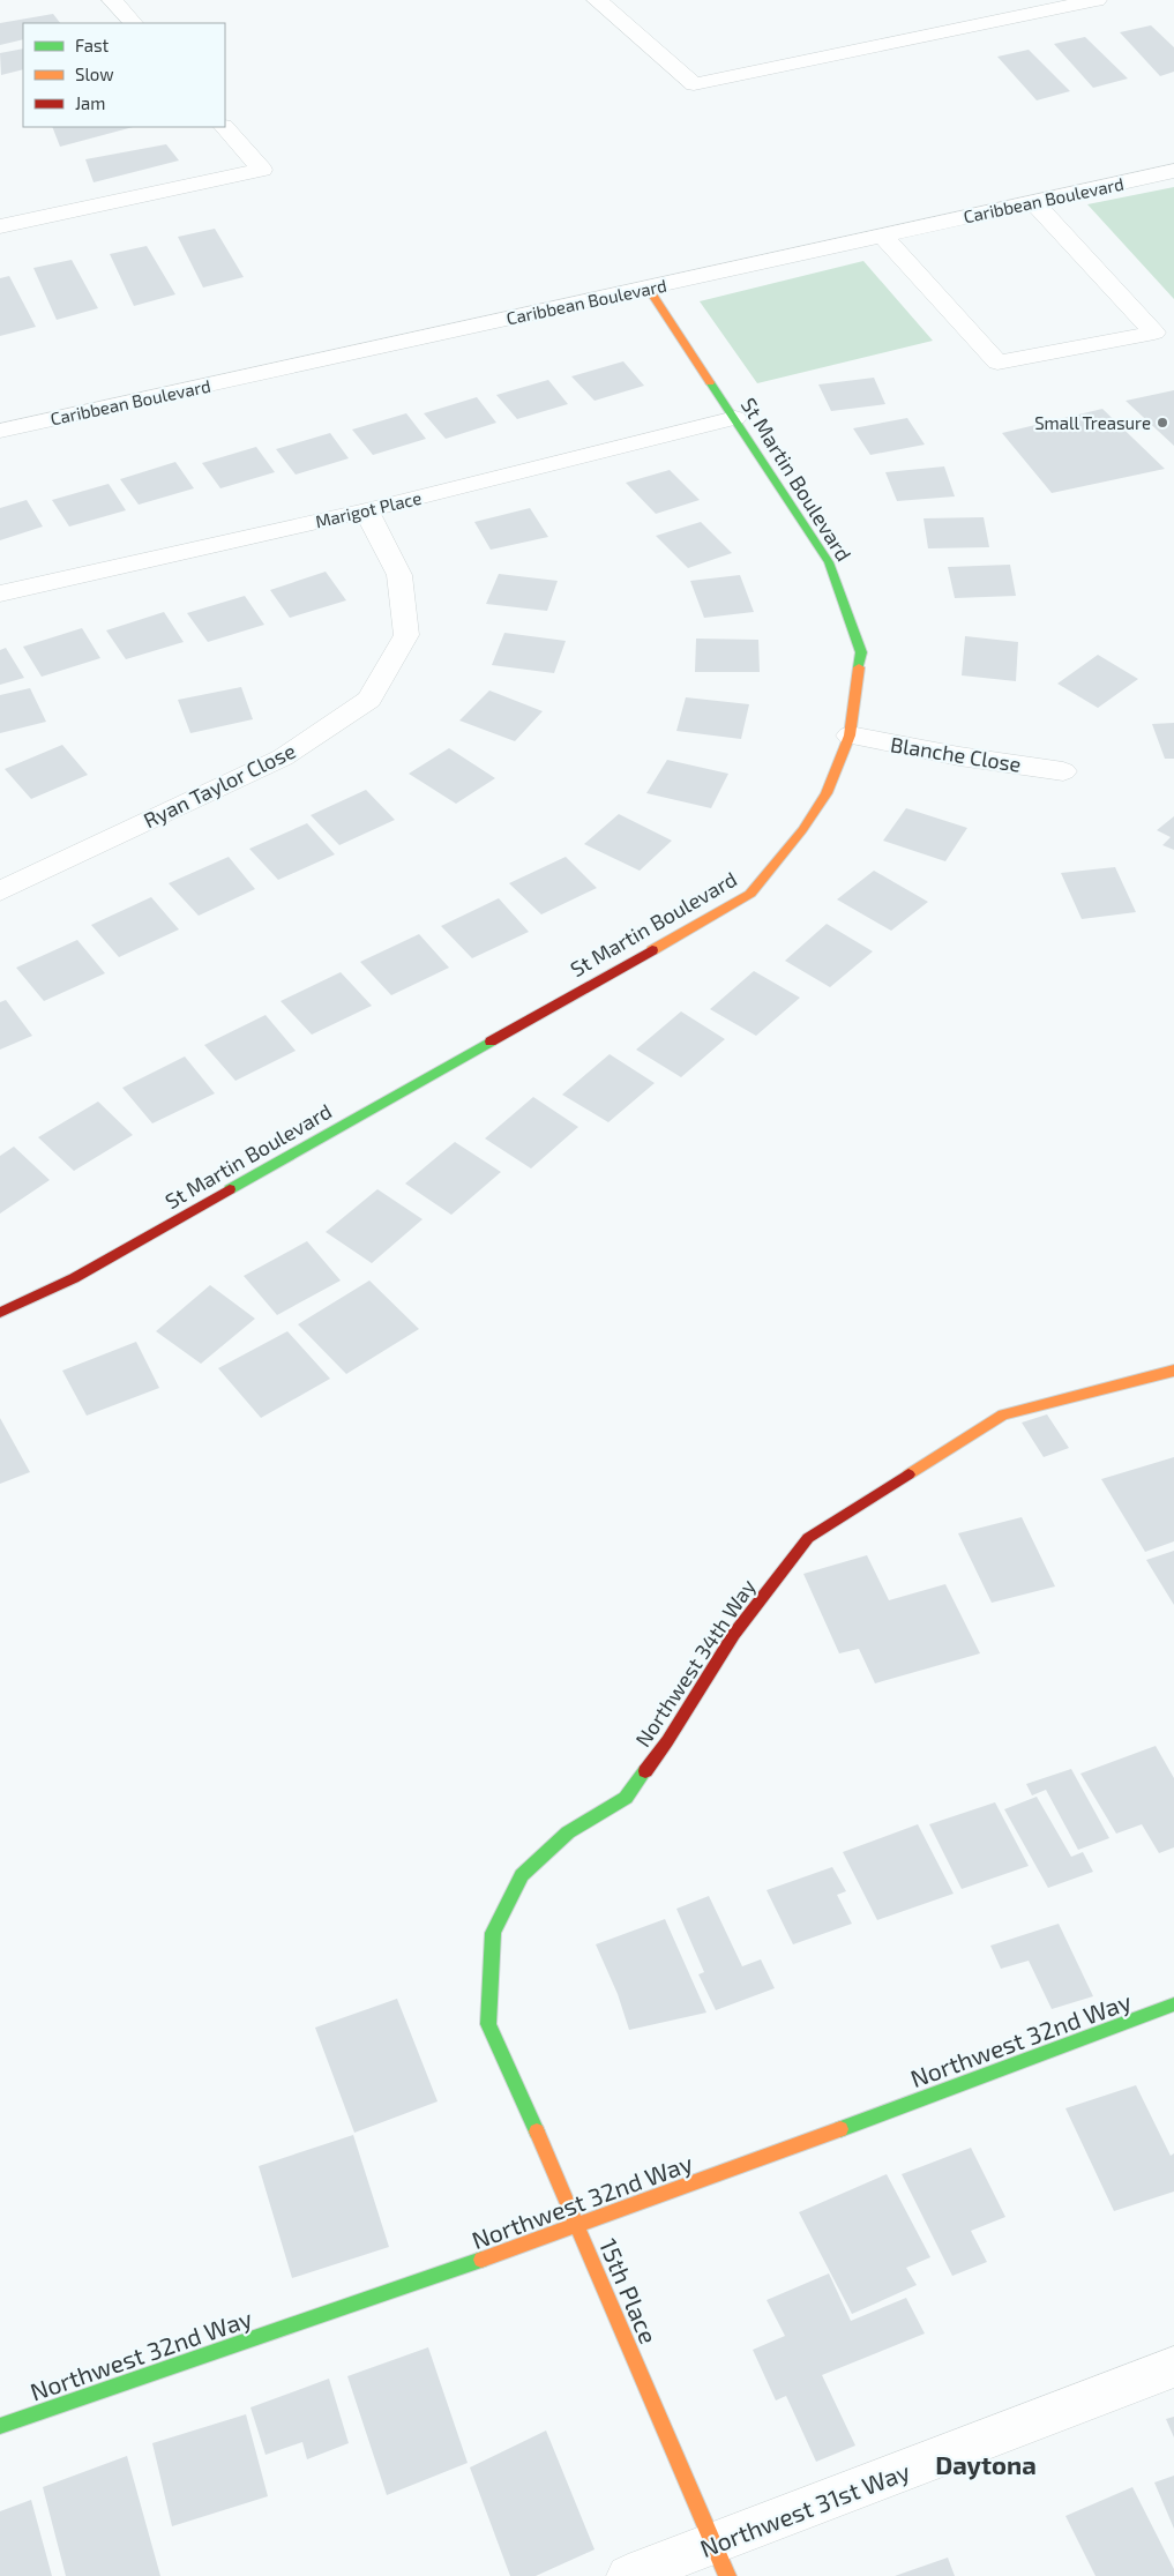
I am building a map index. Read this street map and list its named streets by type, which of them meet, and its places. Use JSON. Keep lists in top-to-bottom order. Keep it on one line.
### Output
{"streets":{"street":["Caribbean Boulevard","St Martin Boulevard","Marigot Place","Blanche Close","Ryan Taylor Close","Northwest 34th Way","Northwest 32nd Way","15th Place","Northwest 31st Way"]},"crossings":[["Caribbean Boulevard","St Martin Boulevard"],["St Martin Boulevard","Marigot Place"],["St Martin Boulevard","Blanche Close"],["Marigot Place","Ryan Taylor Close"],["Northwest 34th Way","15th Place"],["Northwest 32nd Way","15th Place"],["15th Place","Northwest 31st Way"]],"districts":["Daytona"],"places":["Small Treasure"],"legend":["Fast","Slow","Jam"]}
